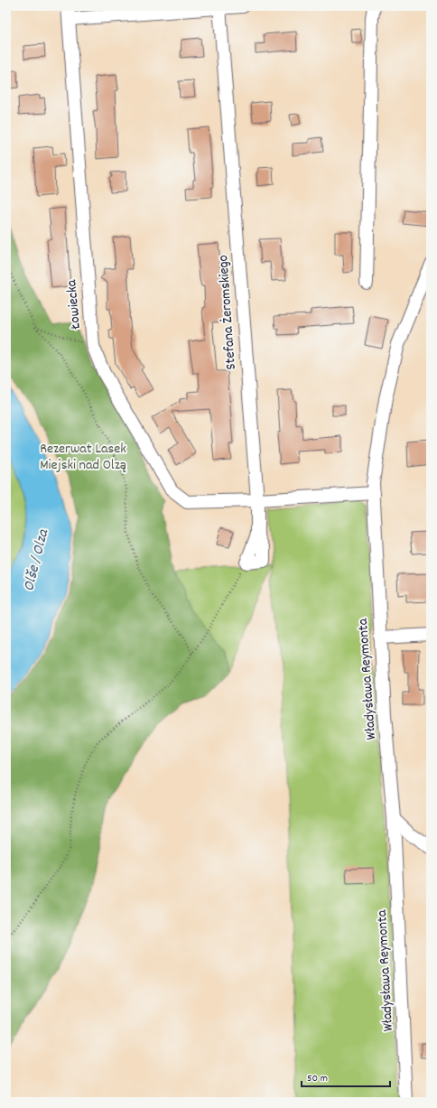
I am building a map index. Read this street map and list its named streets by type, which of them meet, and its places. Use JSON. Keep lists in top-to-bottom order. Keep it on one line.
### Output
{"streets":{"street":["Łowiecka","Stefana Żeromskiego","Władysława Reymonta"]},"crossings":[["Łowiecka","Stefana Żeromskiego"]],"water":["Olše / Olza"],"parks":["Rezerwat Lasek Miejski nad Olzą"],"scale_bar":"50 m"}
